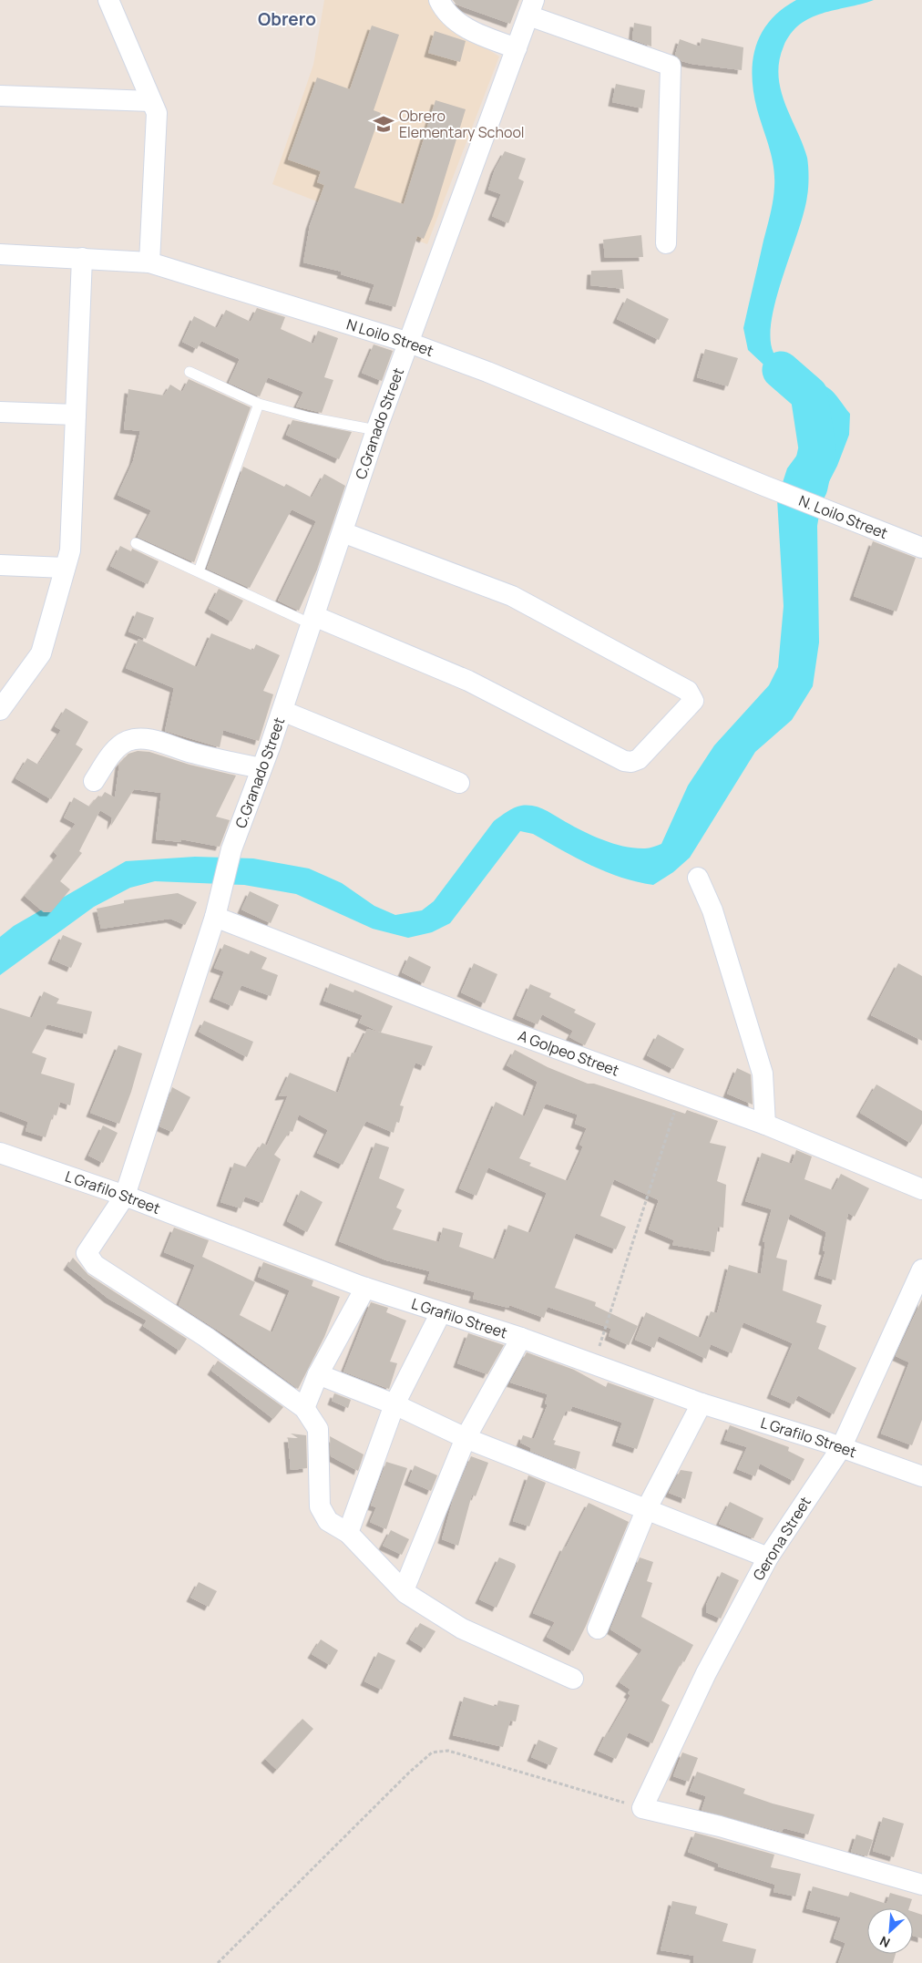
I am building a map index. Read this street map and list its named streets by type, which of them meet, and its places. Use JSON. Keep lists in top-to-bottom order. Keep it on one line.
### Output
{"streets":{"street":["N Loilo Street","C.Granado Street","N. Loilo Street","A Golpeo Street","L Grafilo Street","Gerona Street"]},"crossings":[["N Loilo Street","C.Granado Street"],["N Loilo Street","N. Loilo Street"],["C.Granado Street","A Golpeo Street"],["C.Granado Street","L Grafilo Street"],["L Grafilo Street","Gerona Street"]],"districts":["Obrero"],"places":{"school or university":["Obrero Elementary School"]},"north":"bottom left"}
